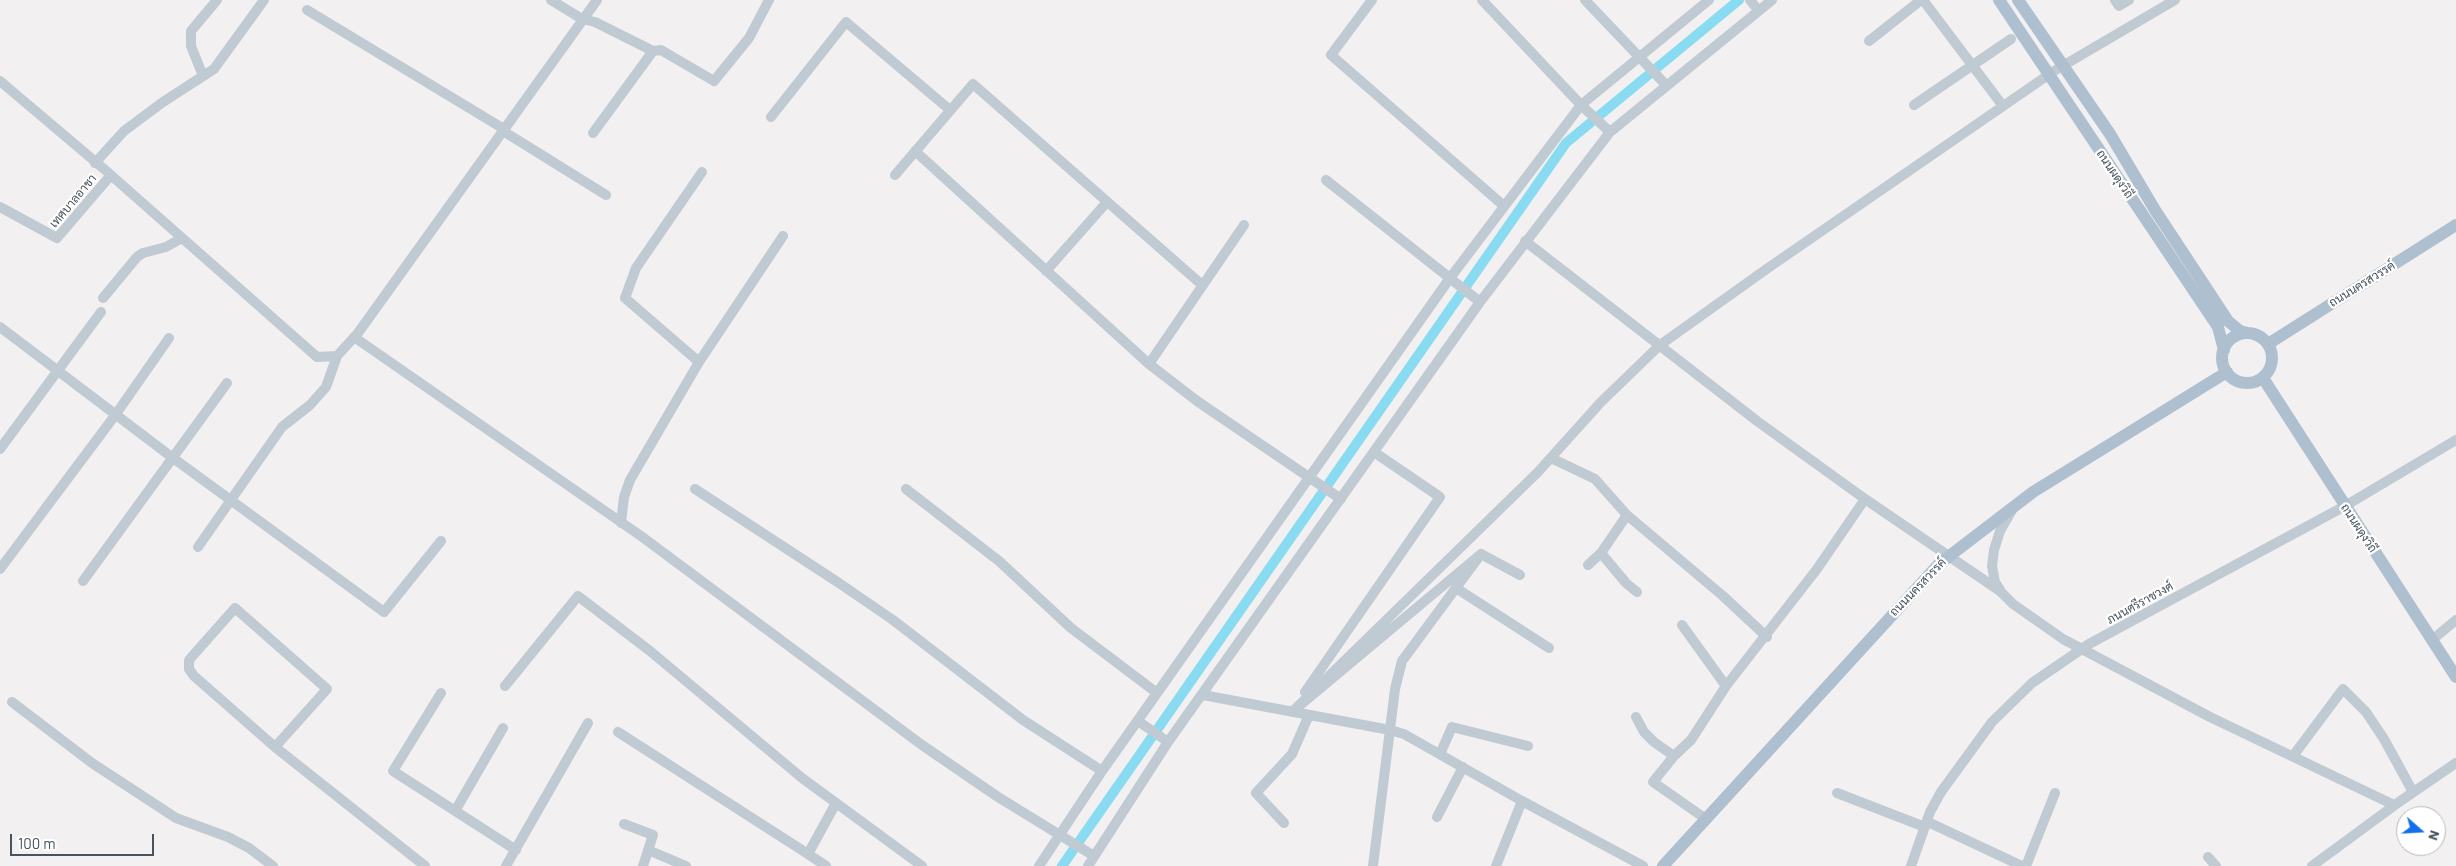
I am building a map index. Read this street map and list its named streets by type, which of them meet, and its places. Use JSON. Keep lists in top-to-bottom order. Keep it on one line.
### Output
{"streets":{"main road":["ถนนผดุงวิถี","ถนนนครสวรรค์"],"street":["เทศบาลอาชา","ภนนศรีราชวงศ์"]},"crossings":[["ถนนผดุงวิถี","ถนนนครสวรรค์"],["ถนนผดุงวิถี","ภนนศรีราชวงศ์"]],"scale_bar":"100 m","north":"right"}
